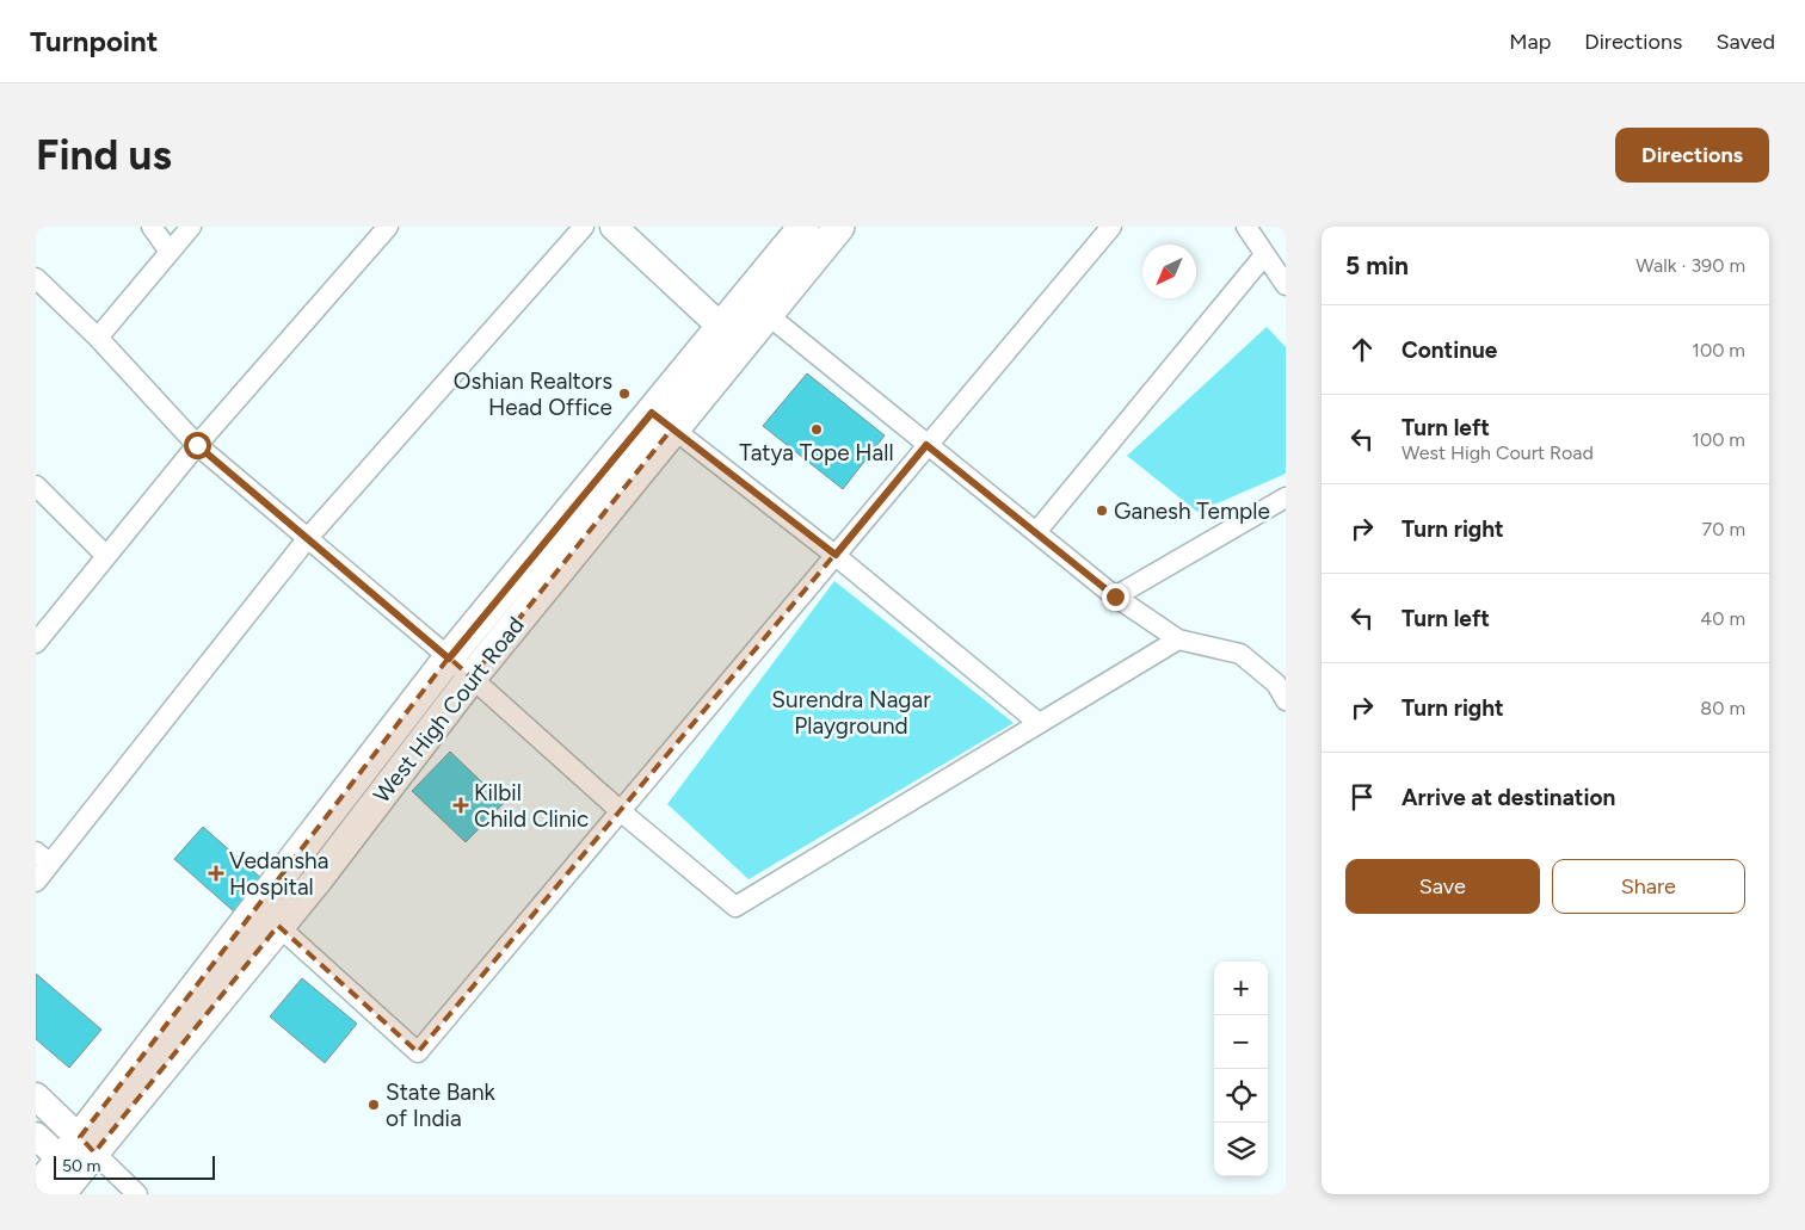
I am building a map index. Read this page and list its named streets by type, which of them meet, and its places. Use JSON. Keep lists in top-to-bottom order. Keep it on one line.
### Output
{"streets":{"main road":["West High Court Road"]},"parks":["Surendra Nagar Playground"],"places":{"other":["Oshian Realtors Head Office","Tatya Tope Hall","Ganesh Temple","State Bank of India"],"health":["Kilbil Child Clinic","Vedansha Hospital"]},"scale_bar":"50 m","north":"bottom left","page":{"header":"Turnpoint","nav":["Map","Directions","Saved"],"buttons":["Directions",["Save","Share"]],"title":"Find us","heading":["5 min","Walk · 390 m"],"list":[["Continue","100 m"],["Turn left","West High Court Road","100 m"],["Turn right","70 m"],["Turn left","40 m"],["Turn right","80 m"],"Arrive at destination"],"map_buttons":["+","−"],"scale":"50 m"}}
